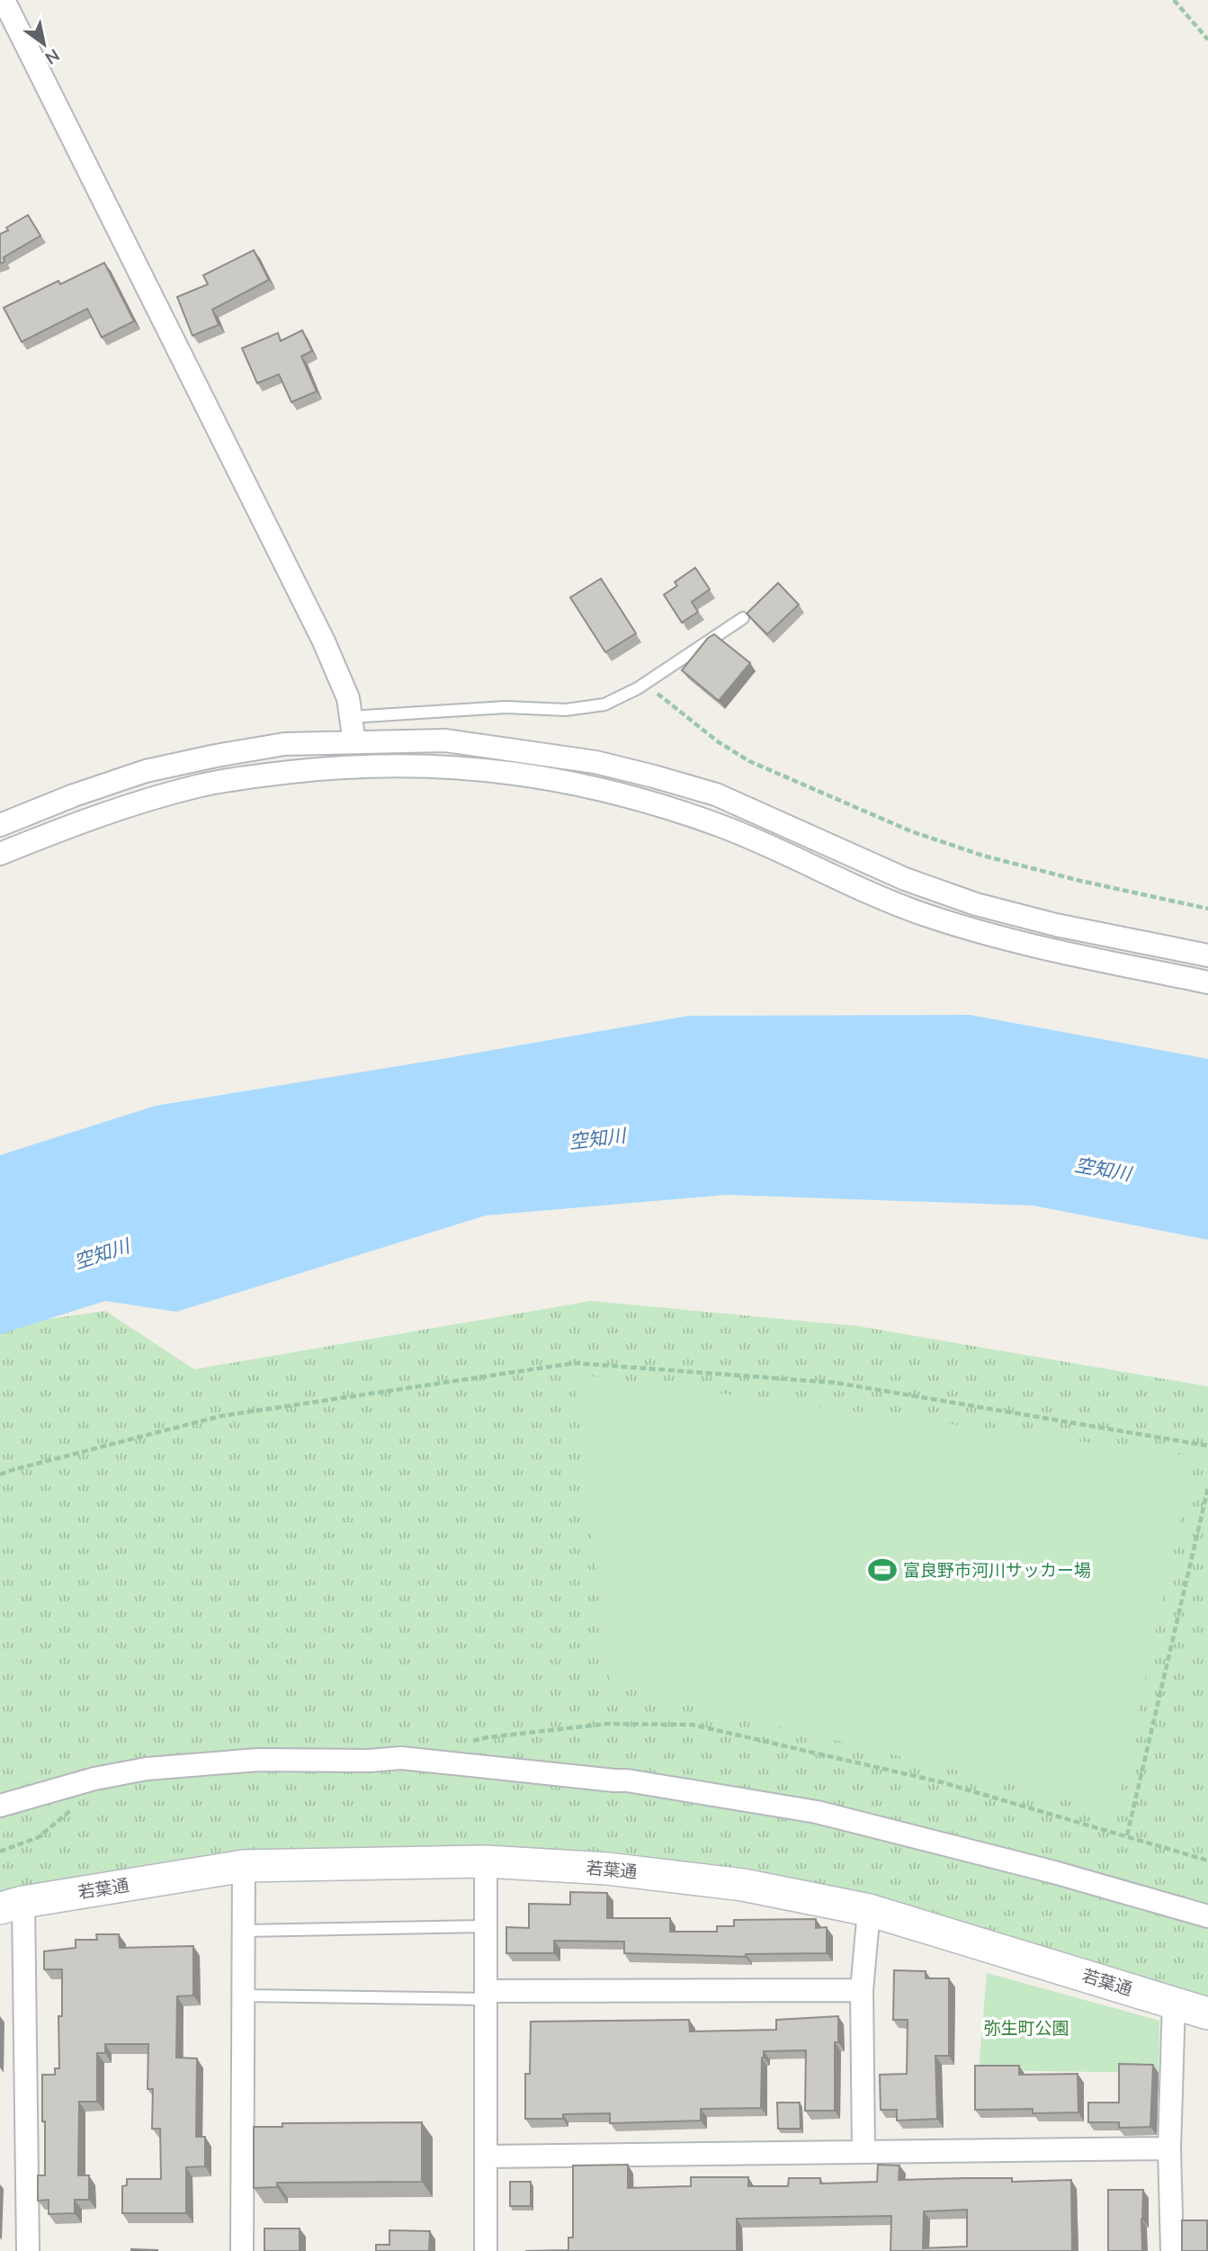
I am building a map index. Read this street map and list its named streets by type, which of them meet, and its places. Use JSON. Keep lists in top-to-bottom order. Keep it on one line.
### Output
{"streets":{"street":["若葉通"]},"water":["空知川"],"parks":["弥生町公園"],"places":{"sports":["富良野市河川サッカー場"]},"north":"bottom right"}
